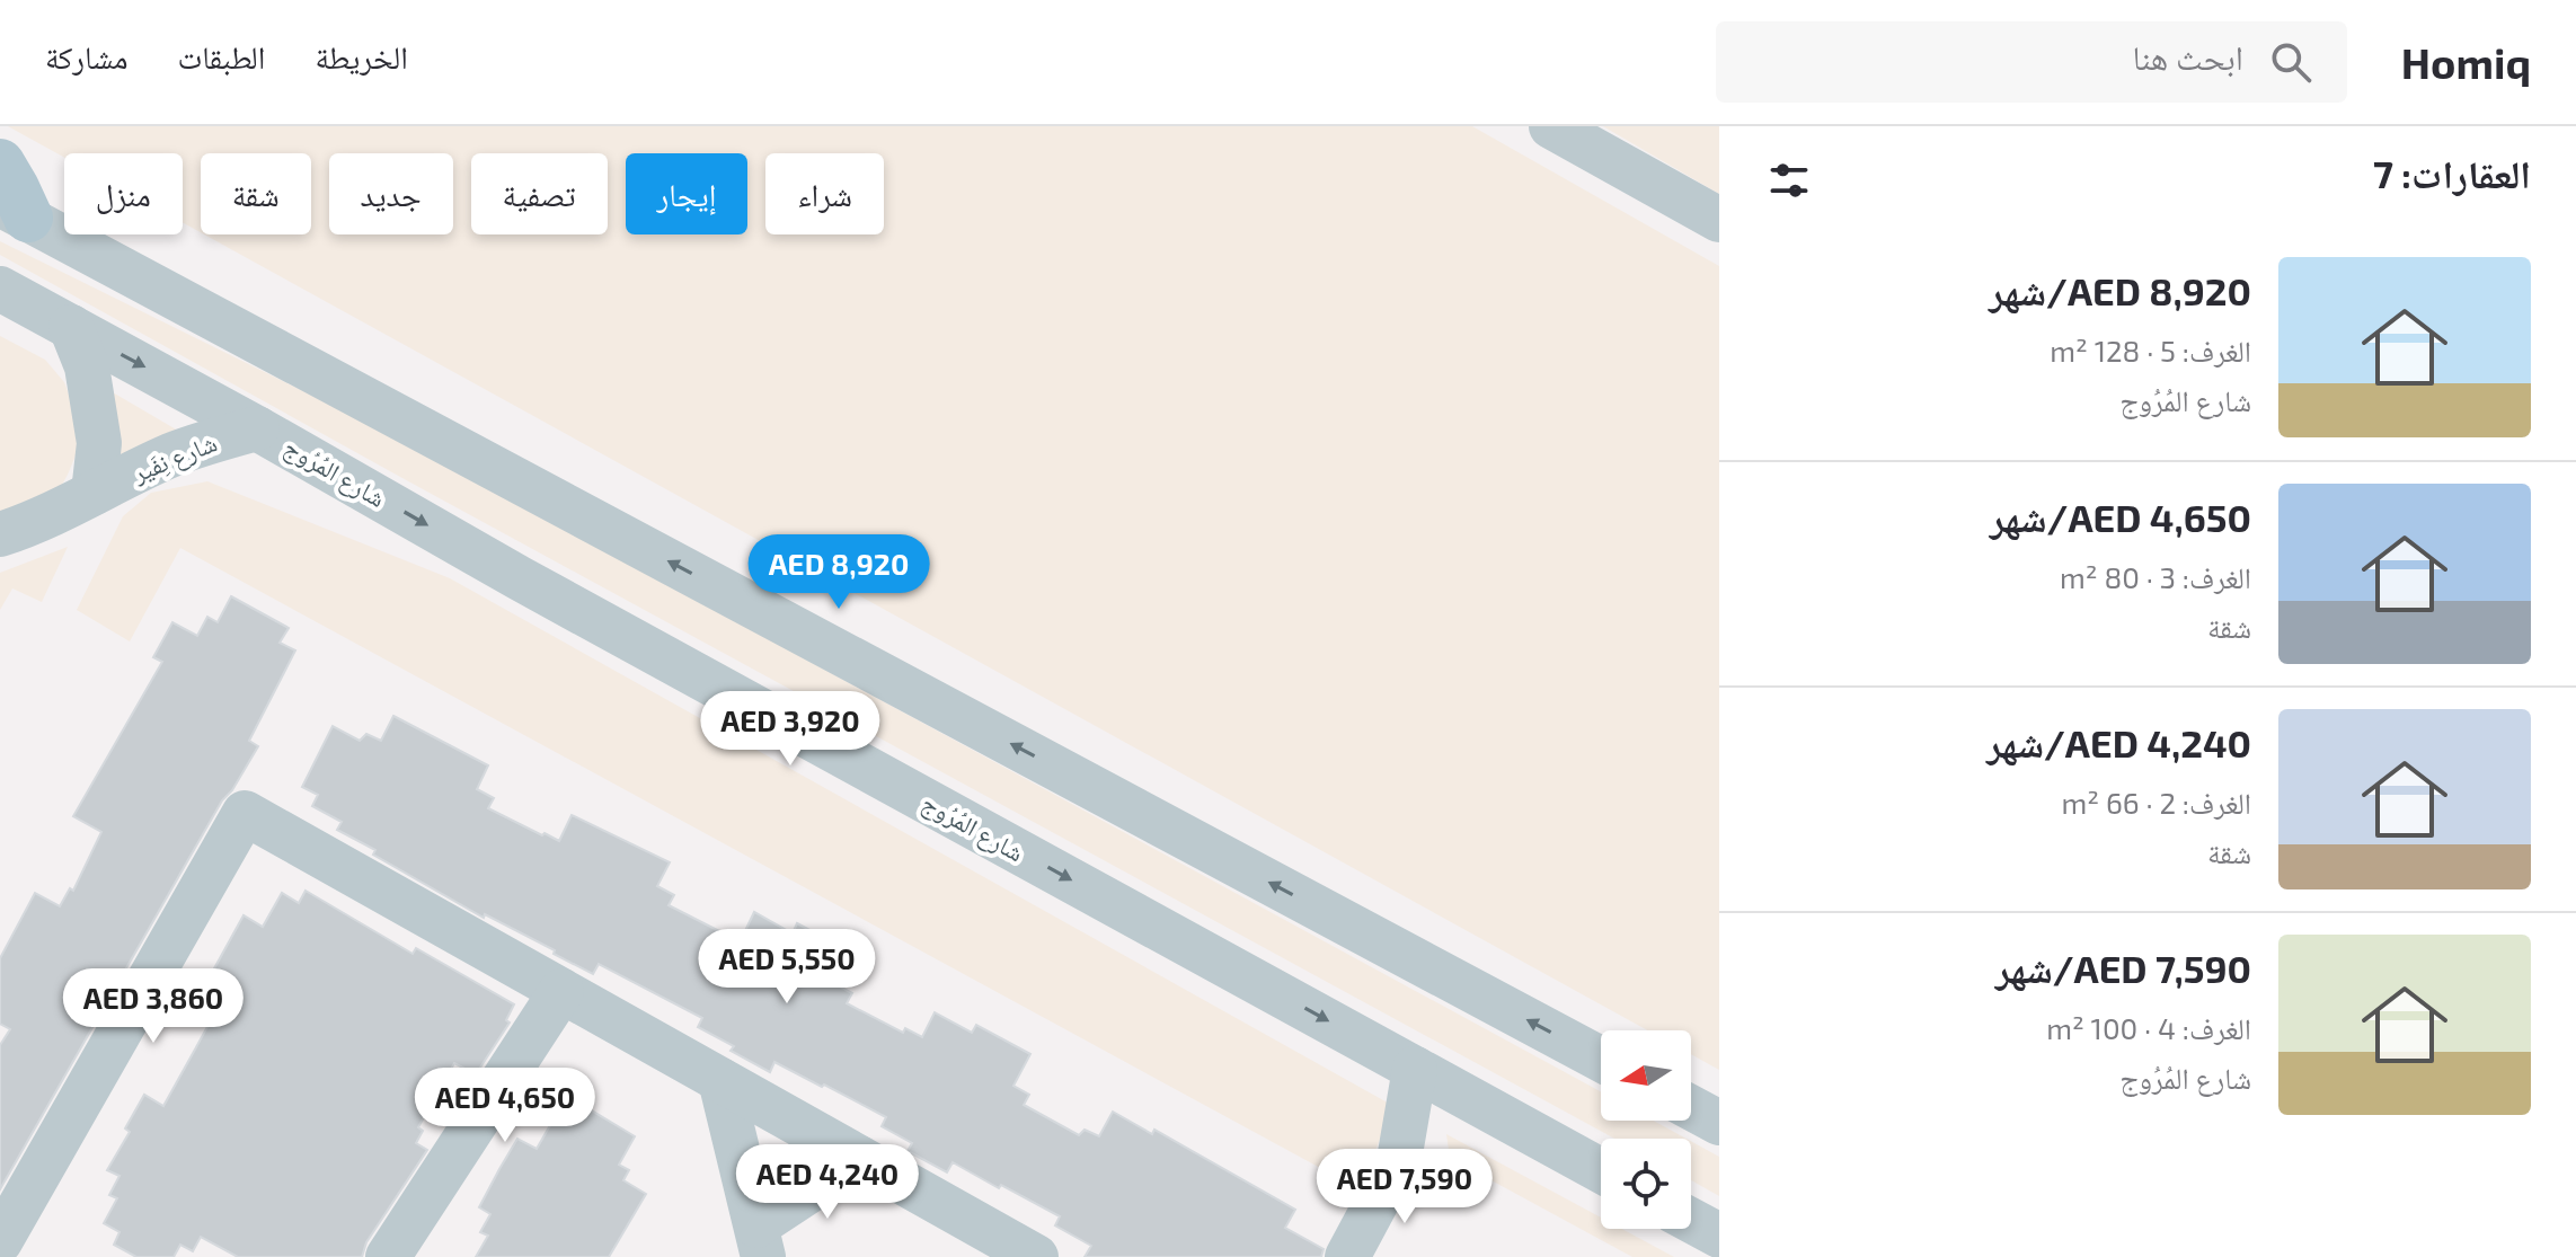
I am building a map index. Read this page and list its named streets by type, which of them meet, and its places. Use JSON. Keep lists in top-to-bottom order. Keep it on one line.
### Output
{"streets":{"street":["شارع نِفَير","شارع المُرُوج"]},"crossings":[["شارع نِفَير","شارع المُرُوج"]],"north":"left","page":{"header":"Homiq","search":"ابحث هنا","nav":["الخريطة","الطبقات","مشاركة"],"heading":"العقارات: 7","chip":["شراء","إيجار","تصفية","جديد","شقة","منزل"],"list":[{"name":"AED 8,920/شهر","note":"الغرف: 5 · 128 m² · شارع المُرُوج"},{"name":"AED 4,650/شهر","note":"الغرف: 3 · 80 m² · شقة"},{"name":"AED 4,240/شهر","note":"الغرف: 2 · 66 m² · شقة"},{"name":"AED 7,590/شهر","note":"الغرف: 4 · 100 m² · شارع المُرُوج"}],"price":["AED 8,920","AED 3,920","AED 5,550","AED 3,860","AED 4,650","AED 4,240","AED 7,590"]}}
